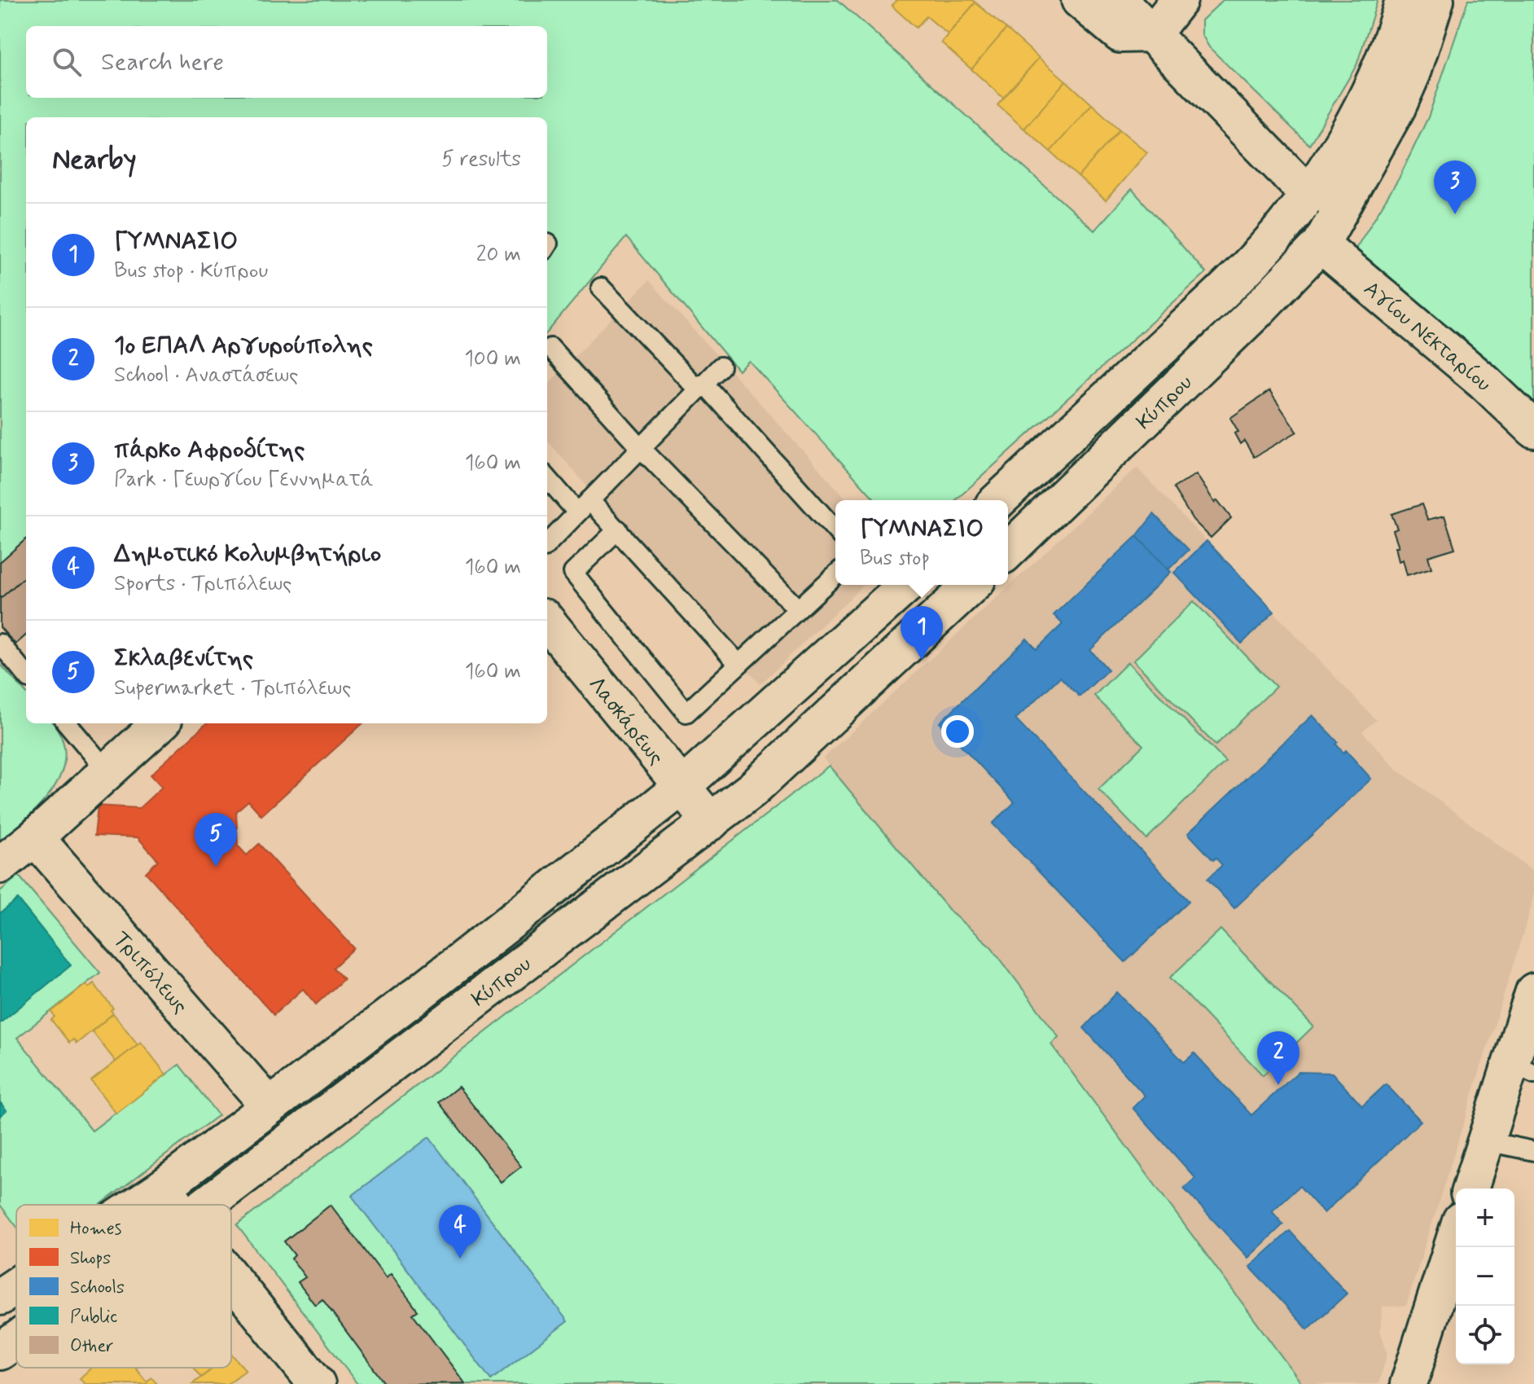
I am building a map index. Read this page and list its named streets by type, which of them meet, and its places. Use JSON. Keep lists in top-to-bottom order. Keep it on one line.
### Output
{"streets":{"main road":["Αγίου Νεκταρίου","Κύπρου","Λασκάρεως","Τριπόλεως"]},"crossings":[["Αγίου Νεκταρίου","Κύπρου"],["Κύπρου","Λασκάρεως"],["Κύπρου","Τριπόλεως"]],"legend":["Homes","Shops","Schools","Public","Other"],"page":{"search":"Search here","heading":["Nearby","5 results"],"pins":["3","1","5","2","4"],"list":[{"mark":"1","name":"ΓΥΜΝΑΣΙΟ","note":"Bus stop · Κύπρου","value":"20 m"},{"mark":"2","name":"1o ΕΠΑΛ Αργυρούπολης","note":"School · Αναστάσεως","value":"100 m"},{"mark":"3","name":"πάρκο Αφροδίτης","note":"Park · Γεωργίου Γεννηματά","value":"160 m"},{"mark":"4","name":"Δημοτικό Κολυμβητήριο","note":"Sports · Τριπόλεως","value":"160 m"},{"mark":"5","name":"Σκλαβενίτης","note":"Supermarket · Τριπόλεως","value":"160 m"}],"popup":["ΓΥΜΝΑΣΙΟ","Bus stop"],"map_buttons":["+","−"]}}
